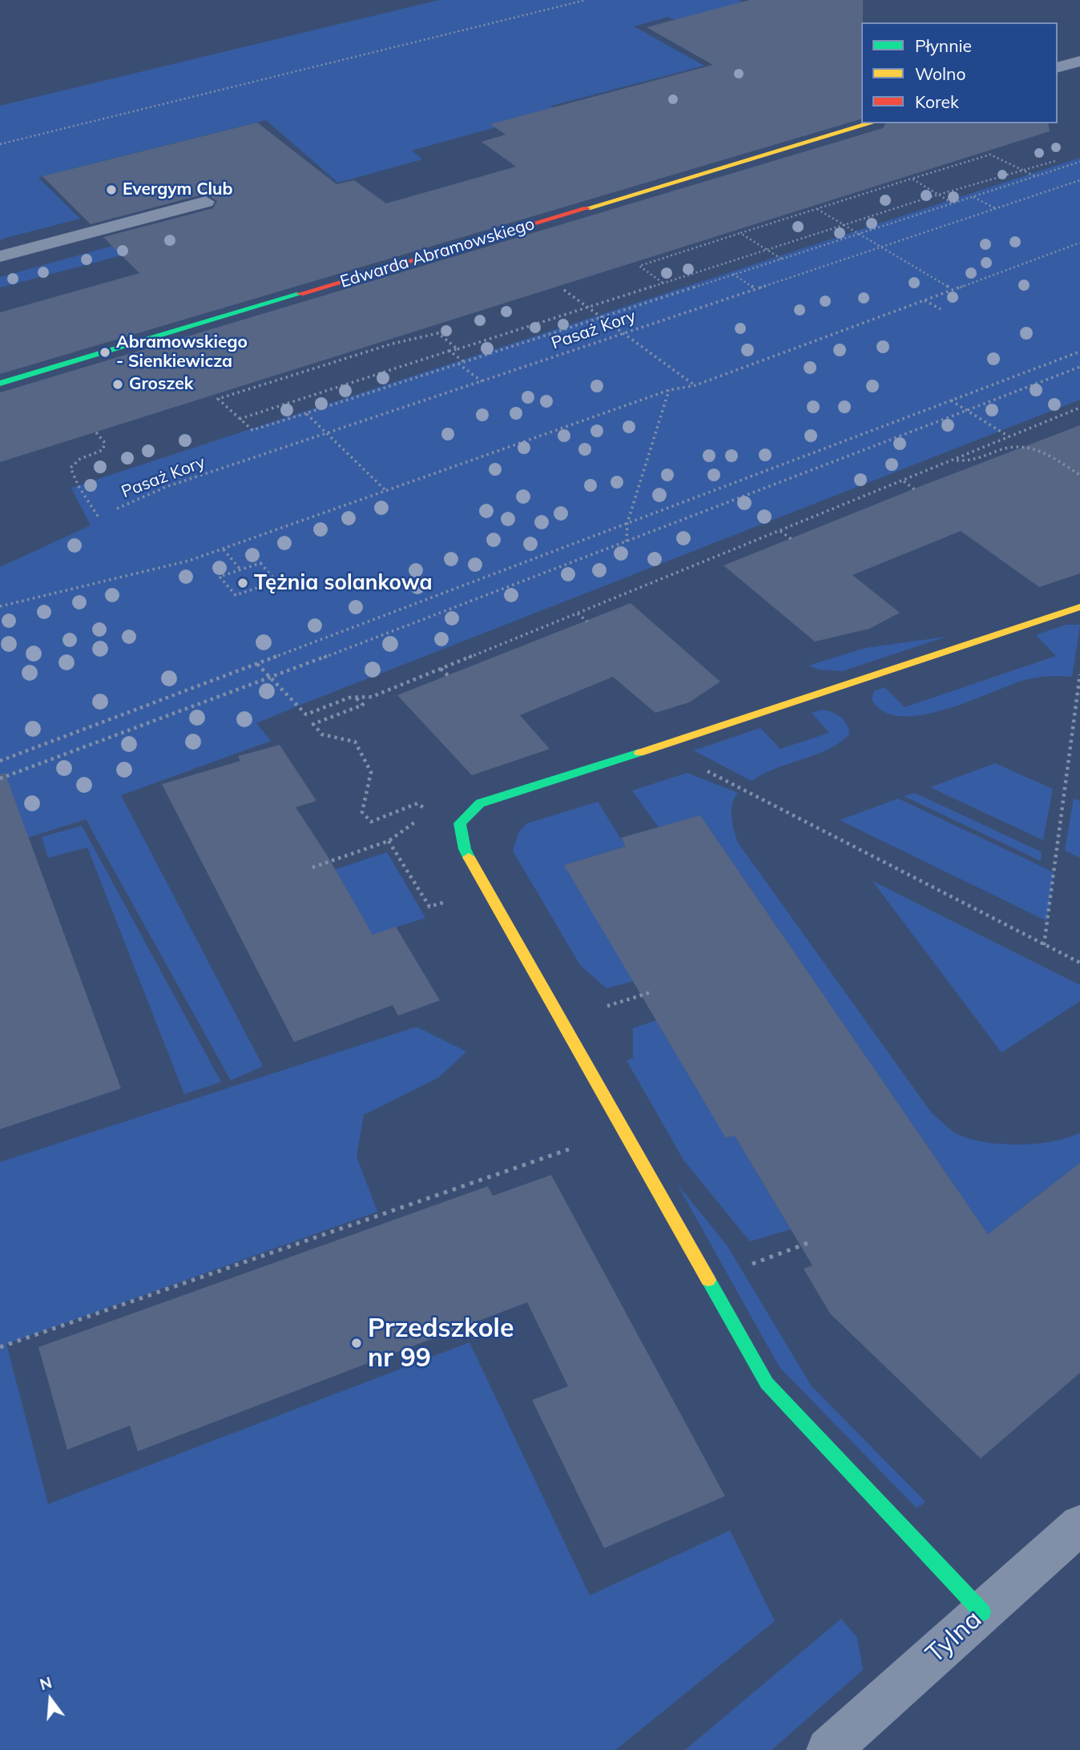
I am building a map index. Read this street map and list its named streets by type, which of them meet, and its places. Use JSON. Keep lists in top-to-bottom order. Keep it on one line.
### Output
{"streets":{"street":["Edwarda Abramowskiego","Tylna"],"path":["Pasaż Kory"]},"places":["Evergym Club","Abramowskiego - Sienkiewicza","Groszek","Tężnia solankowa","Przedszkole nr 99"],"legend":["Płynnie","Wolno","Korek"],"north":"top"}
